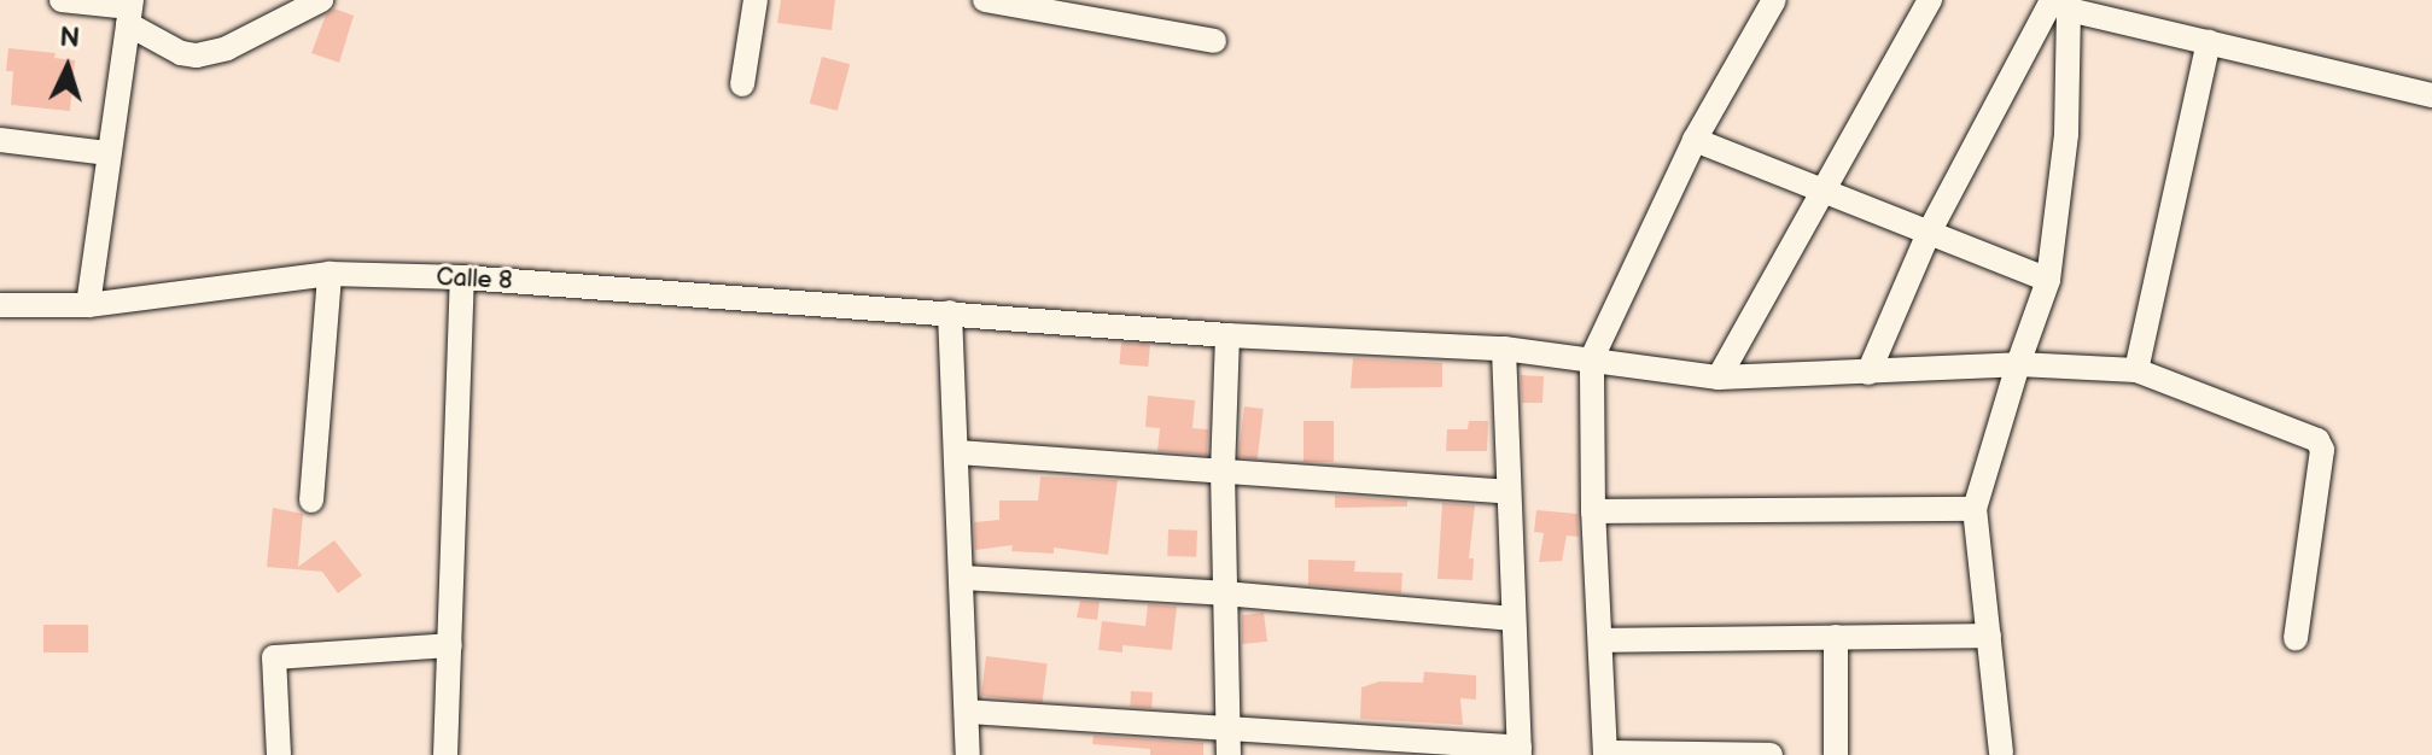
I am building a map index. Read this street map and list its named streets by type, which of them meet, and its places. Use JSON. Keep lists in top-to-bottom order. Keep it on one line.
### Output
{"streets":{"street":["Calle 8"]},"north":"top"}
